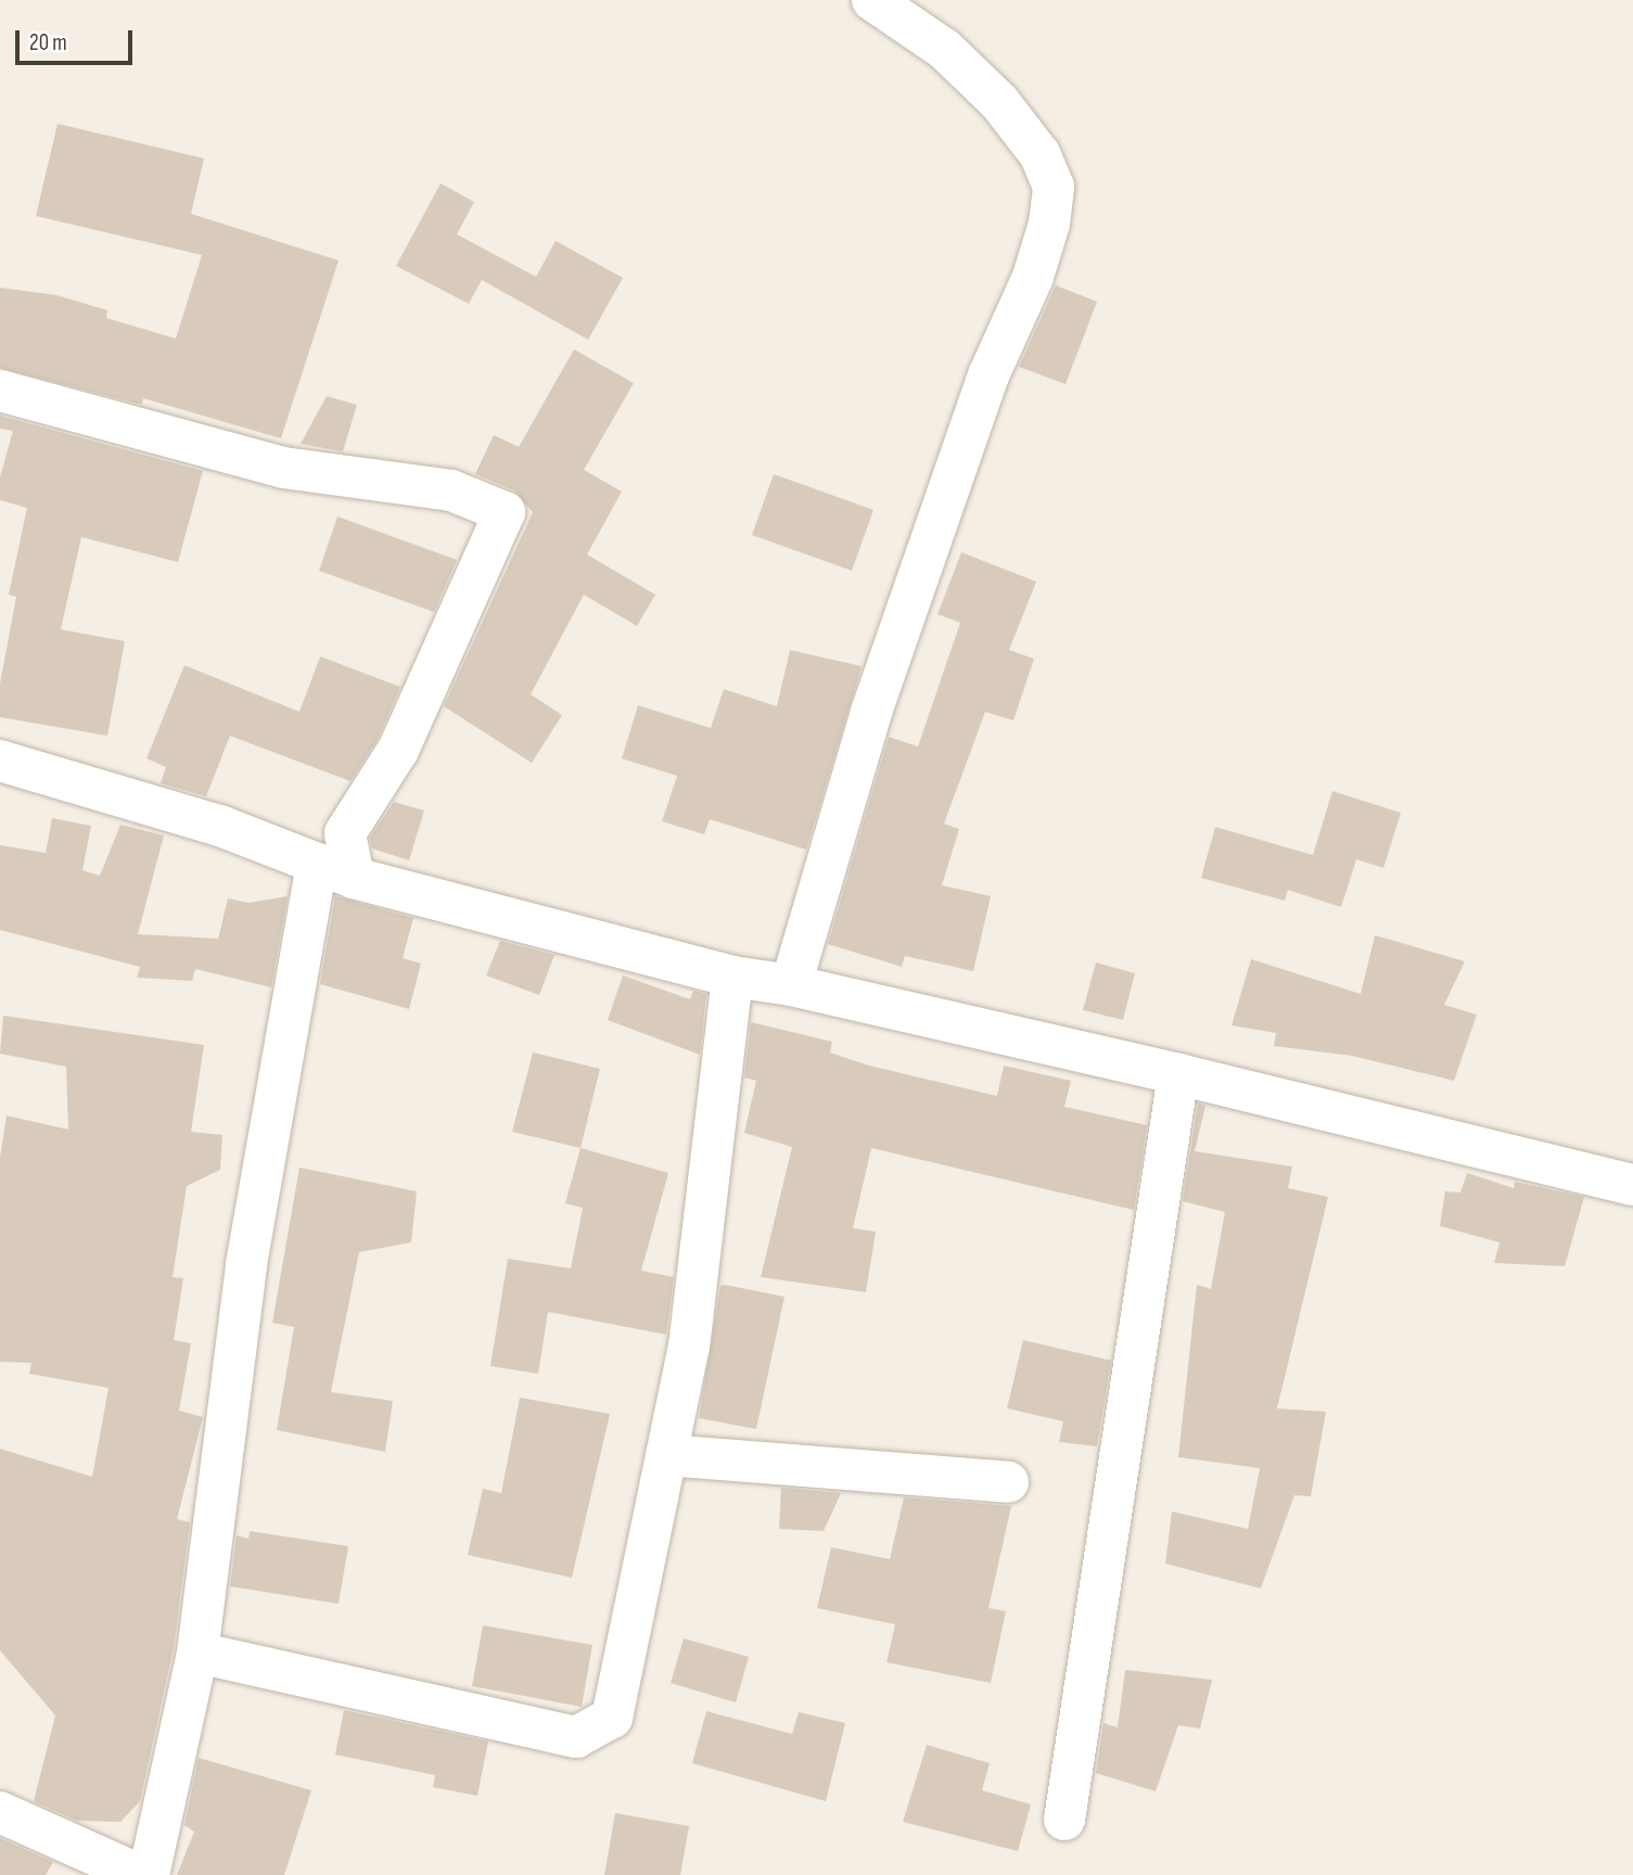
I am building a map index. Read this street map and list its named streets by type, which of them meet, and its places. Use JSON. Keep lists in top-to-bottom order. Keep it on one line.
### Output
{"scale_bar":"20 m"}
